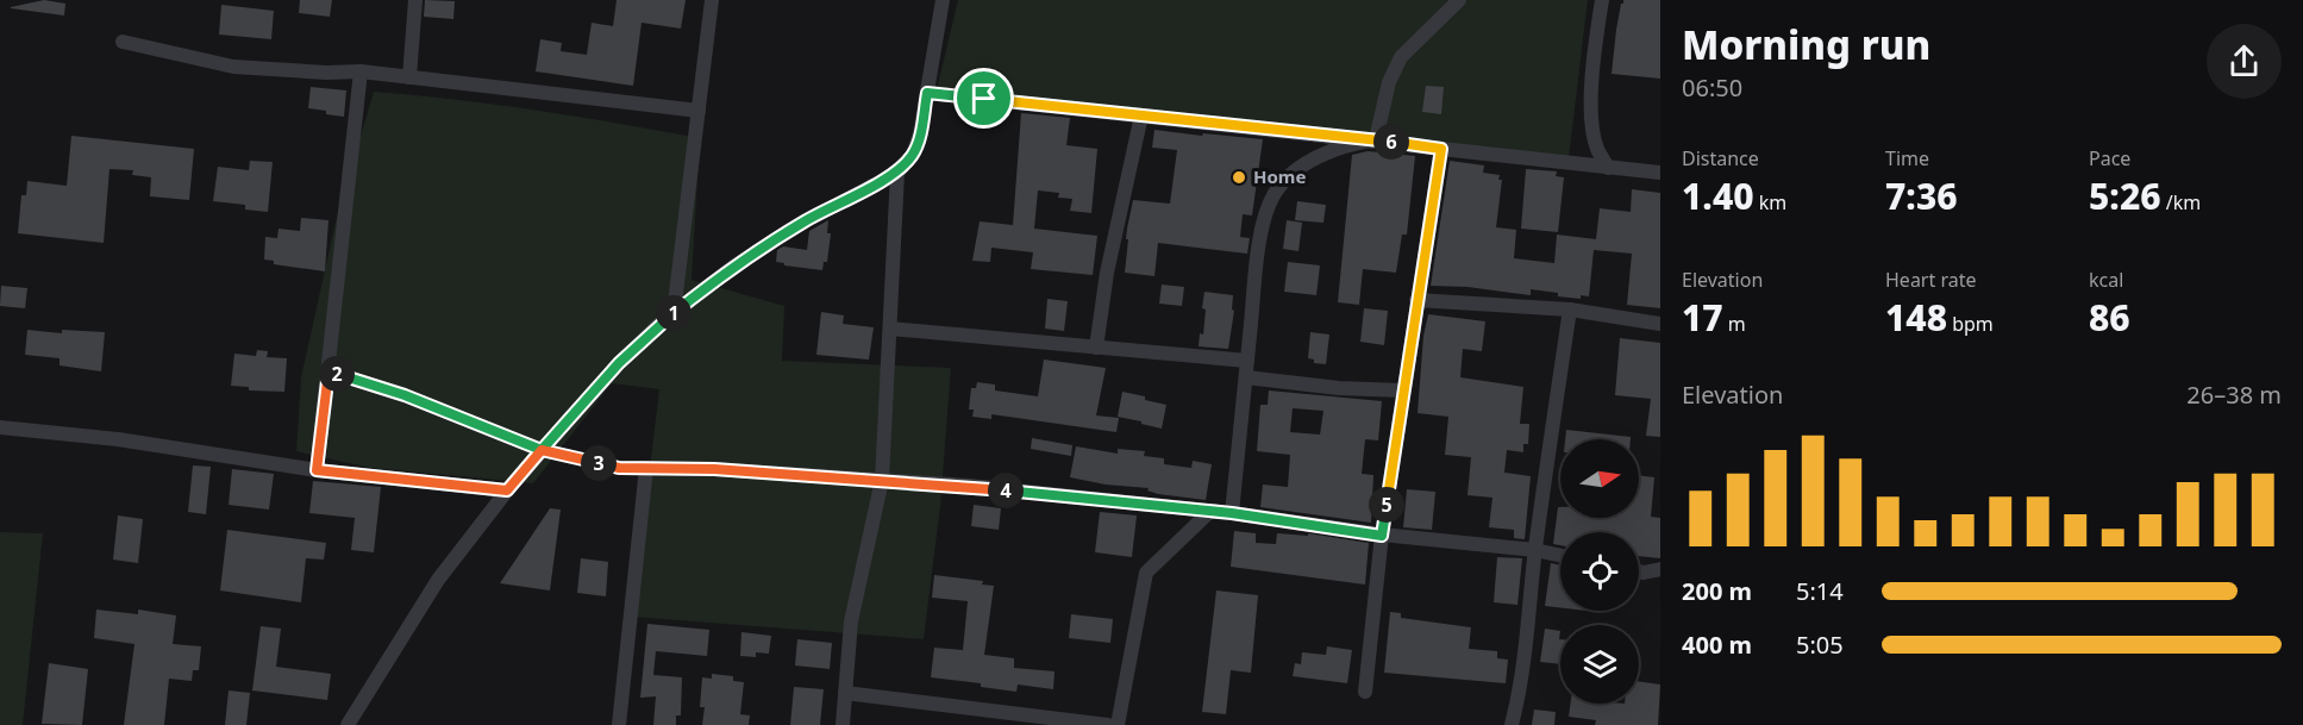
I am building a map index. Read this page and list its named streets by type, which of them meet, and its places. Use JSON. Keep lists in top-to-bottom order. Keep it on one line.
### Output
{"places":["Home"],"north":"right","page":{"heading":["Morning run","06:50"],"stats":[["Distance","1.40 km"],["Time","7:36"],["Pace","5:26 /km"],["Elevation","17 m"],["Heart rate","148 bpm"],["kcal","86"]],"pins":["6","1","2","3","4","5"],"chart":["Elevation","26–38 m"],"list":[{"name":"200 m","note":"5:14"},{"name":"400 m","note":"5:05"}]}}
